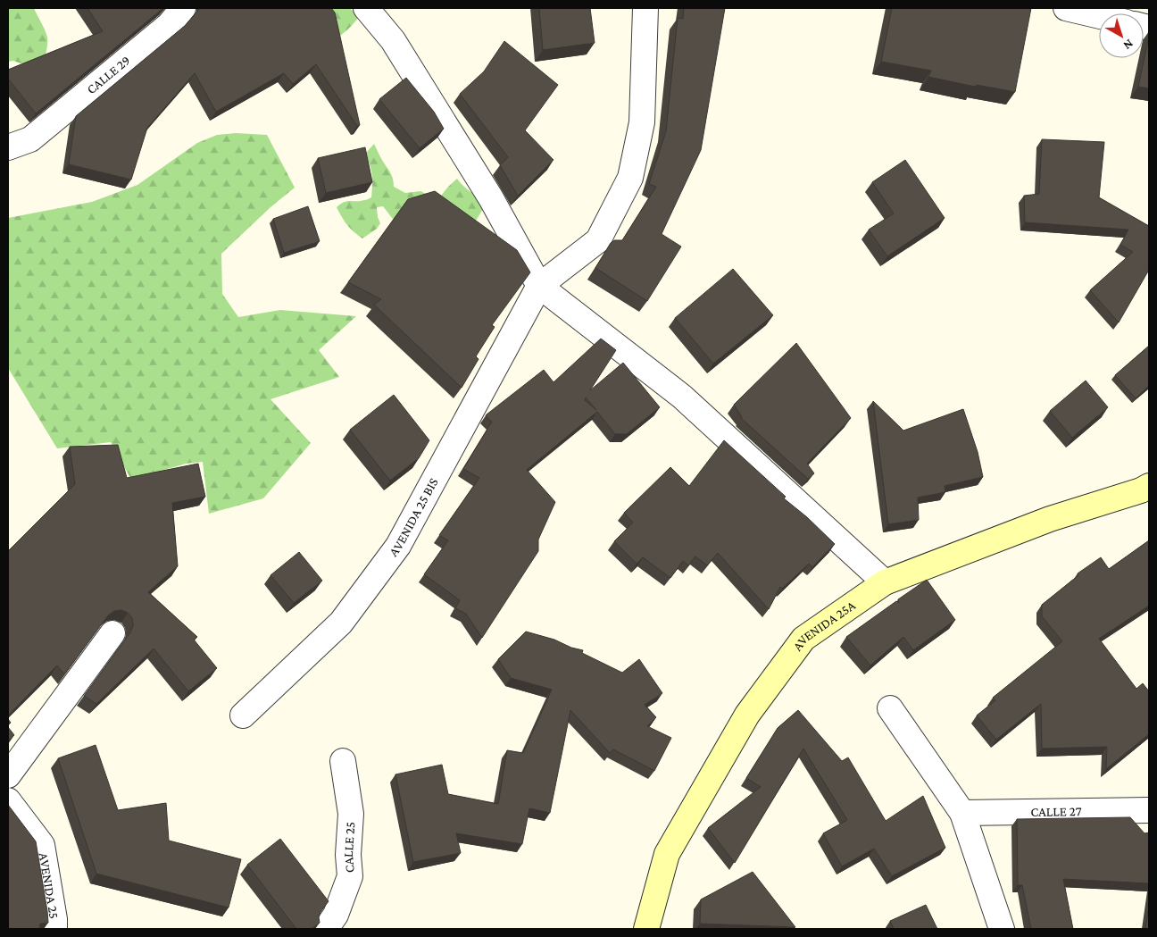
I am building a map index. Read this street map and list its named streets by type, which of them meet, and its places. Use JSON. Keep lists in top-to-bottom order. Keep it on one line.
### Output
{"streets":{"main road":["AVENIDA 25A"],"street":["CALLE 29","AVENIDA 25 BIS","CALLE 27","CALLE 25","AVENIDA 25"]},"north":"bottom right"}
